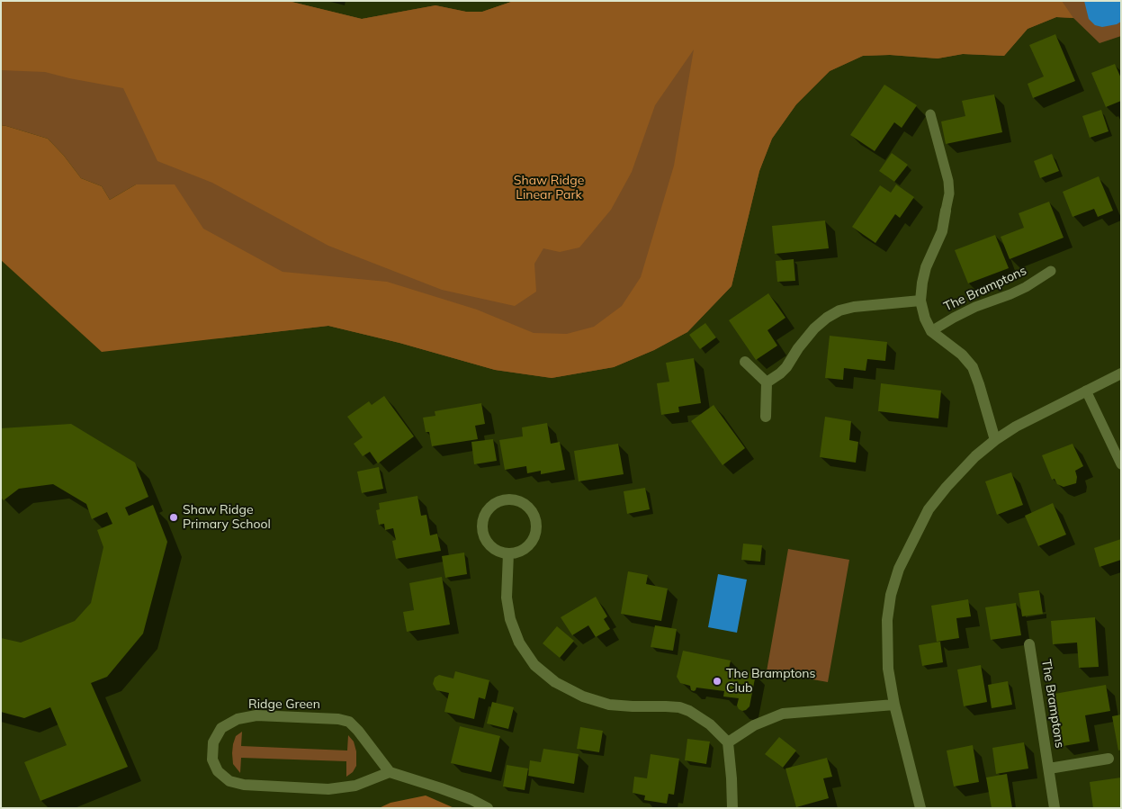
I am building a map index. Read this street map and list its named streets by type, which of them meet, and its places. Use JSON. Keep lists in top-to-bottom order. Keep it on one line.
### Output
{"streets":{"street":["The Bramptons","Ridge Green"]},"parks":["Shaw Ridge Linear Park"],"places":["Shaw Ridge Primary School","The Bramptons Club"]}
